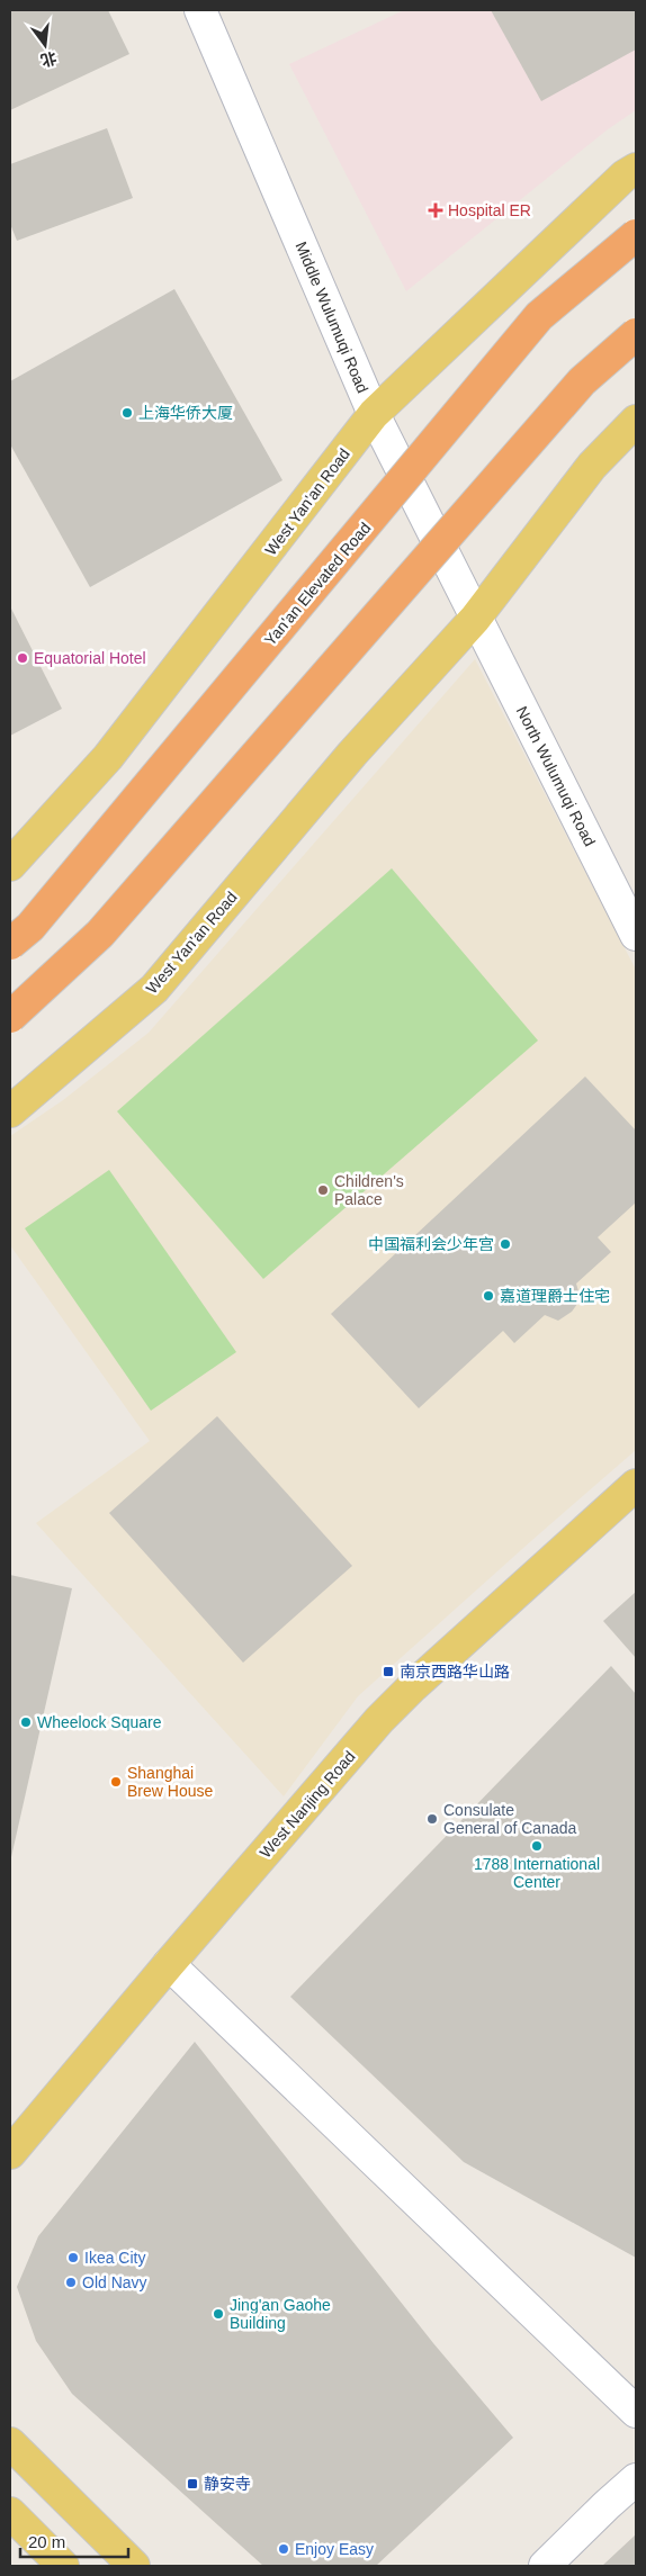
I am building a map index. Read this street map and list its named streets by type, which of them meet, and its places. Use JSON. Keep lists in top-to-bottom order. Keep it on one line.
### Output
{"streets":{"highway":["Yan'an Elevated Road"],"main road":["West Yan'an Road","West Nanjing Road"],"street":["Middle Wulumuqi Road","North Wulumuqi Road"]},"crossings":[["Middle Wulumuqi Road","West Yan'an Road"],["Middle Wulumuqi Road","North Wulumuqi Road"],["West Yan'an Road","North Wulumuqi Road"]],"places":{"health":["Hospital ER"],"other":["上海华侨大厦","Equatorial Hotel","Children's Palace","中国福利会少年宫","嘉道理爵士住宅","Wheelock Square","Shanghai Brew House","Consulate General of Canada","1788 International Center","Ikea City","Old Navy","Jing'an Gaohe Building","Enjoy Easy"],"transit":["南京西路华山路","静安寺"]},"scale_bar":"20 m","north":"bottom"}
